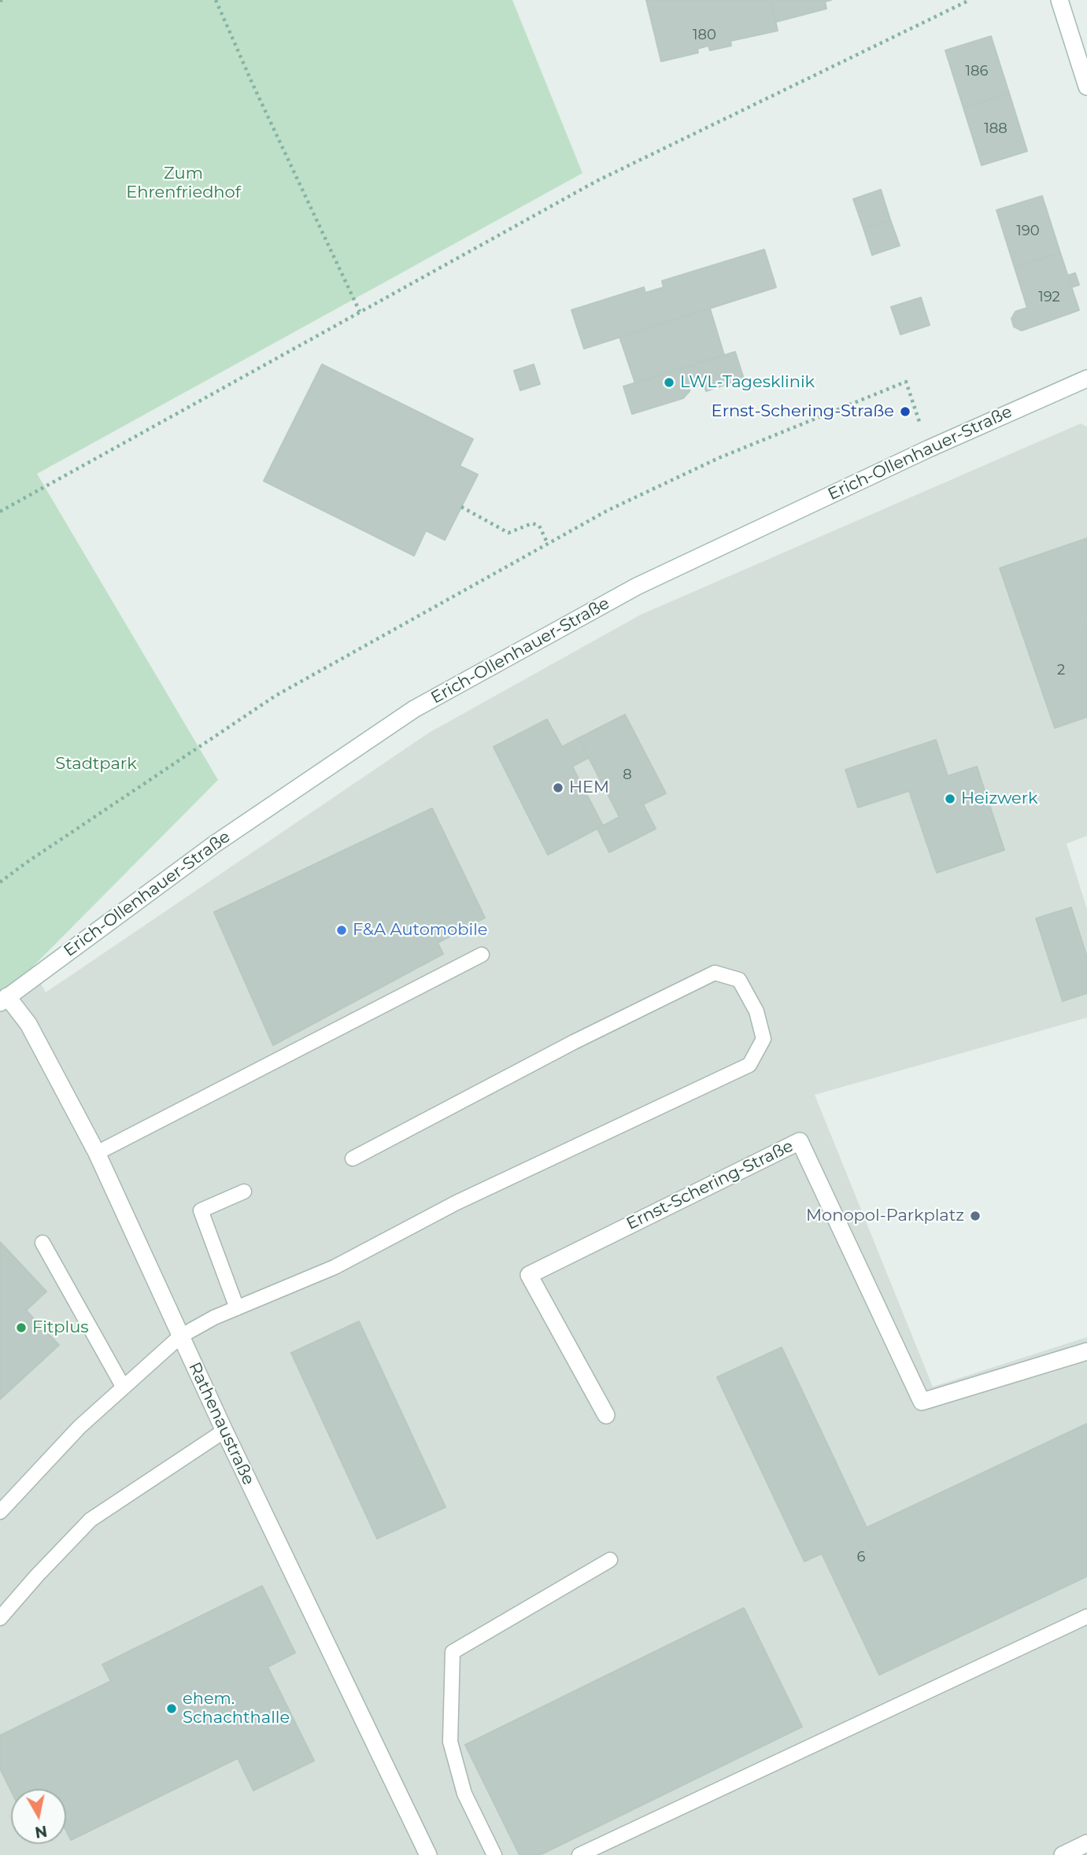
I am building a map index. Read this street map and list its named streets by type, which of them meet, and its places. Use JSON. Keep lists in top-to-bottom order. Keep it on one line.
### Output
{"streets":{"street":["Erich-Ollenhauer-Straße","Ernst-Schering-Straße","Rathenaustraße"]},"crossings":[["Erich-Ollenhauer-Straße","Rathenaustraße"]],"parks":["Zum Ehrenfriedhof","Stadtpark"],"places":["LWL-Tagesklinik","Ernst-Schering-Straße","HEM","Heizwerk","F&A Automobile","Monopol-Parkplatz","Fitplus","ehem. Schachthalle"],"house_numbers":["180","186","188","190","192","2","8","6"],"north":"bottom"}
